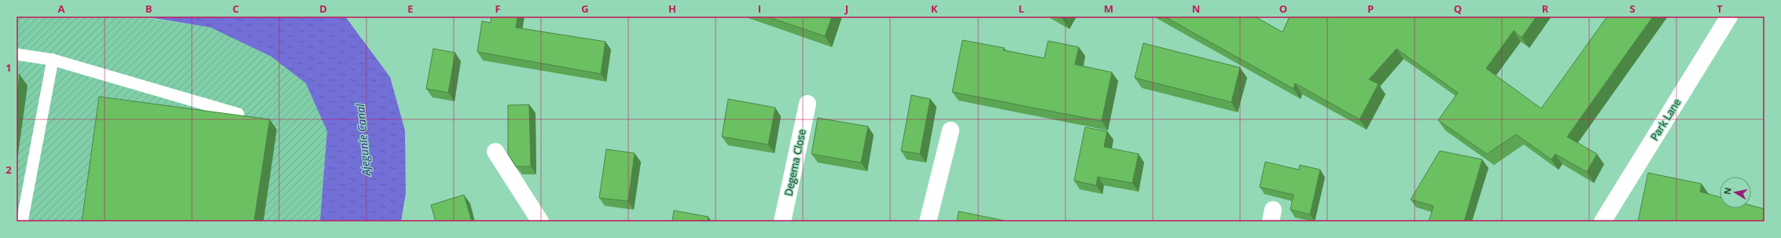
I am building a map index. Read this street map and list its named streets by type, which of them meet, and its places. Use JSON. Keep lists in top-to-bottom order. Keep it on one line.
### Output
{"streets":{"street":["Park Lane","Degema Close"]},"water":["Ajegunle Canal"],"north":"left","grid":{"columns":["A","B","C","D","E","F","G","H","I","J","K","L","M","N","O","P","Q","R","S","T"],"rows":["1","2"]}}
